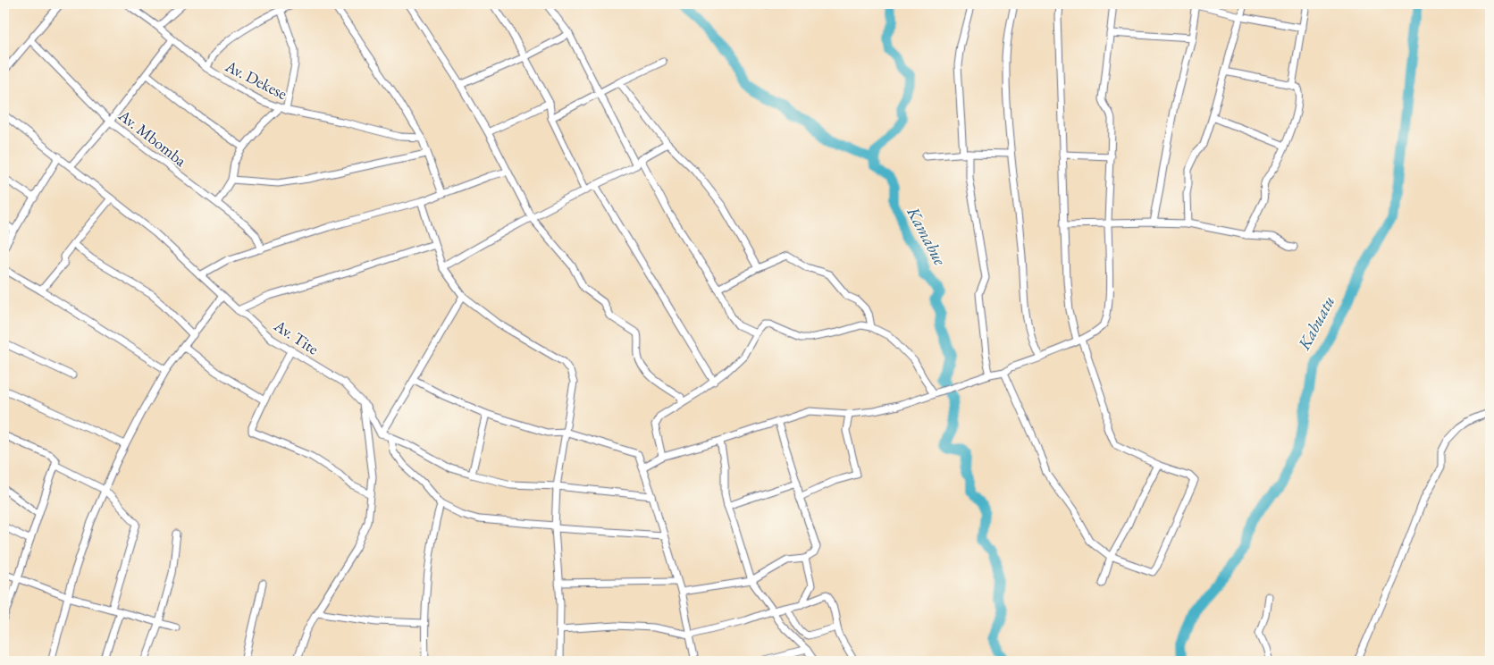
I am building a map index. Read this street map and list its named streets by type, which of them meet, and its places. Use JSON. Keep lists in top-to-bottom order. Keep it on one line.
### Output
{"streets":{"street":["Av. Dekese","Av. Mbomba","Av. Tite"]},"water":["Kamabue","Kabuatu"]}
